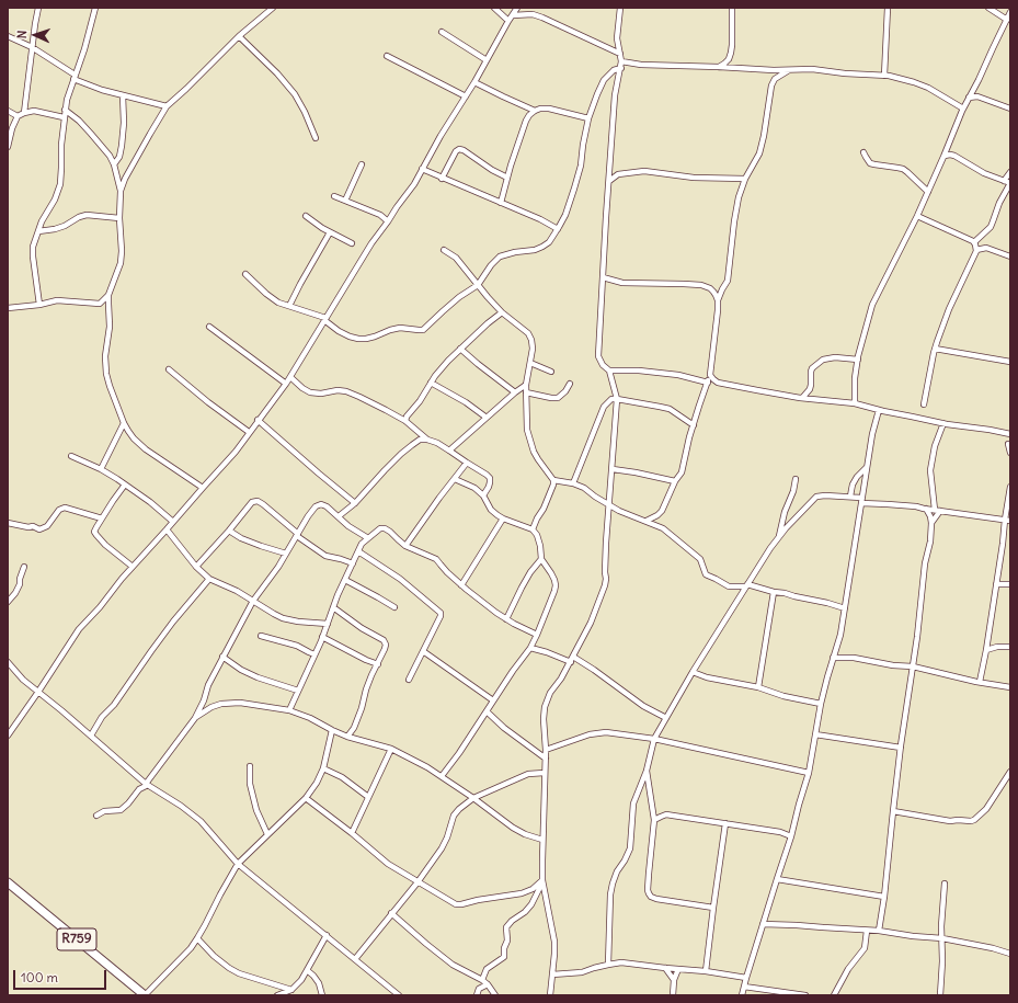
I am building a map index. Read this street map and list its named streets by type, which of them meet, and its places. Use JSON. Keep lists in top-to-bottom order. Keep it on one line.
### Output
{"streets":{"main road":["R759"]},"scale_bar":"100 m","north":"left"}
